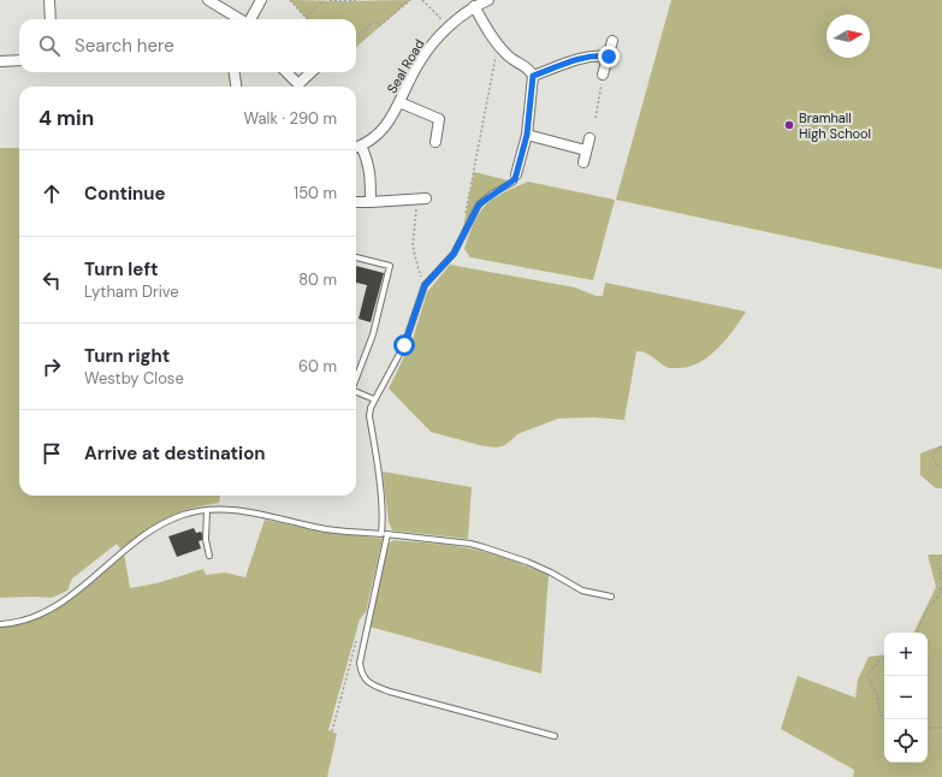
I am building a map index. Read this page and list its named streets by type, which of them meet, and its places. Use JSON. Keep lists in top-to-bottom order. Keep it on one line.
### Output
{"streets":{"street":["Seal Road"]},"places":["Bramhall High School"],"north":"right","page":{"search":"Search here","heading":["4 min","Walk · 290 m"],"list":[["Continue","150 m"],["Turn left","Lytham Drive","80 m"],["Turn right","Westby Close","60 m"],"Arrive at destination"],"map_buttons":["+","−"]}}
